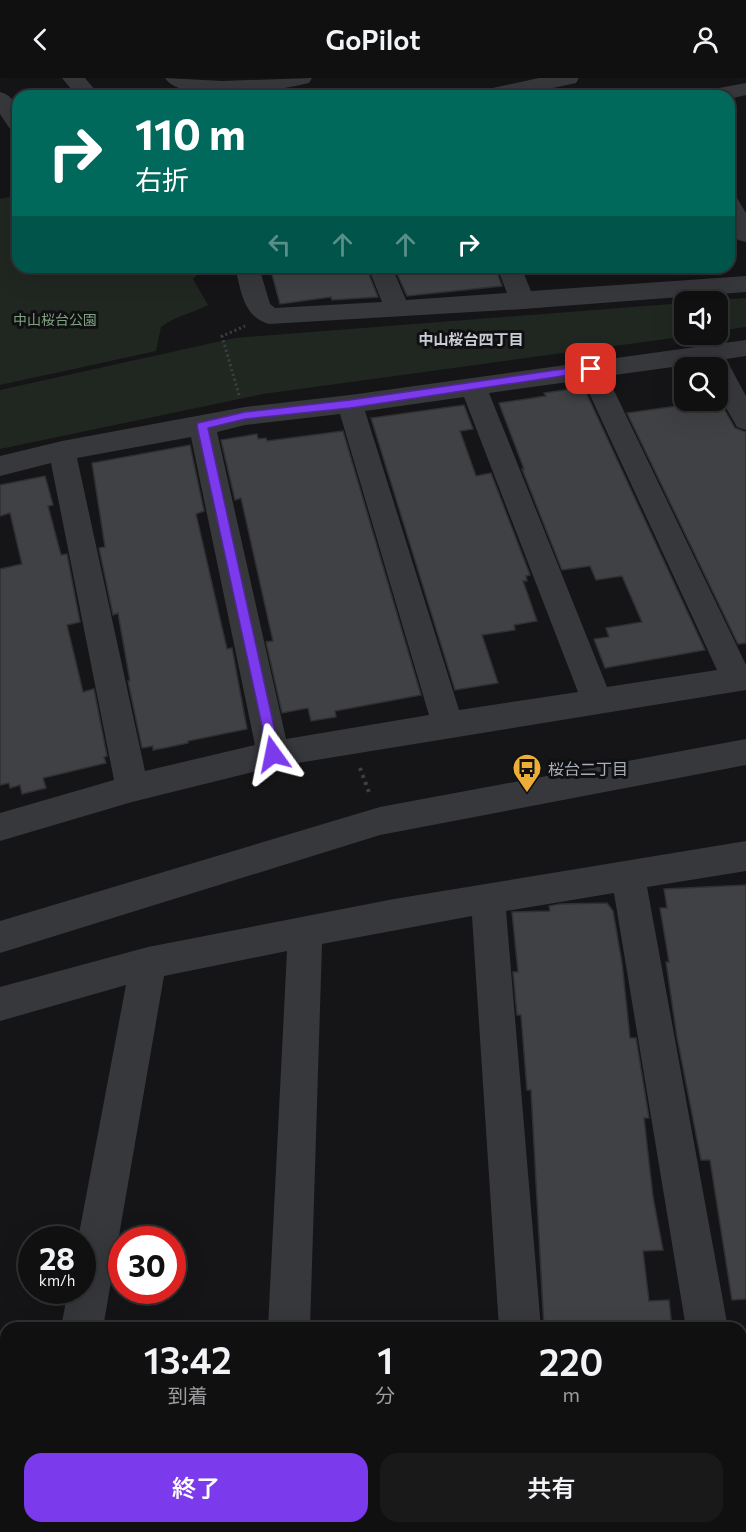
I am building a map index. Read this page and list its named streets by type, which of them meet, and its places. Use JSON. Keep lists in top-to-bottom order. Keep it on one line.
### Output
{"districts":["中山桜台四丁目"],"parks":["中山桜台公園"],"places":{"bus stop":["桜台二丁目"]},"page":{"header":"GoPilot","turn":["110 m","右折"],"speed":"28 km/h","limit":"30","eta":["13:42","到着","1","分","220","m"],"buttons":["終了","共有"]}}
